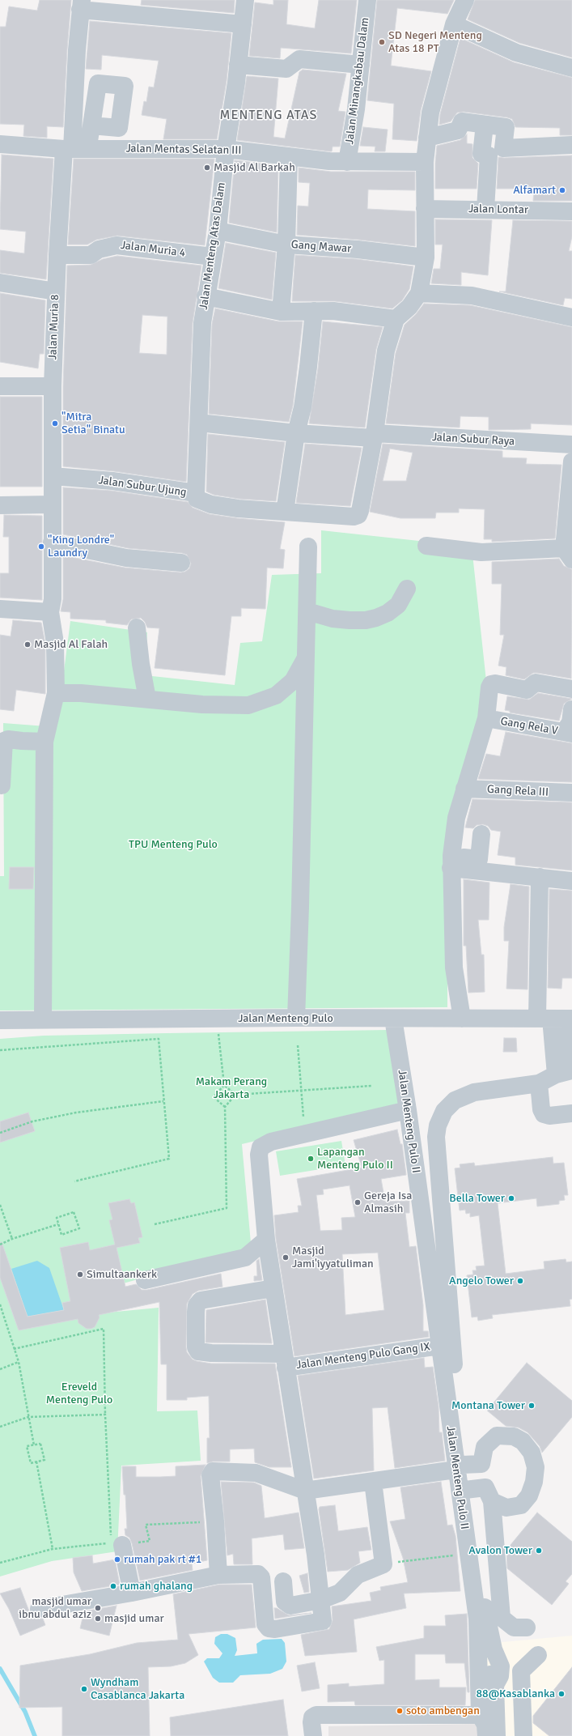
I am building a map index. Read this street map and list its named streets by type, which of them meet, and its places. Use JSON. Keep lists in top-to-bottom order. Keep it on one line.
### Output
{"streets":{"street":["Jalan Minangkabau Dalam","Jalan Mentas Selatan III","Jalan Lontar","Jalan Menteng Atas Dalam","Gang Mawar","Jalan Muria 4","Jalan Muria 8","Jalan Subur Raya","Jalan Subur Ujung","Gang Rela V","Gang Rela III","Jalan Menteng Pulo","Jalan Menteng Pulo II","Jalan Menteng Pulo Gang IX"]},"crossings":[["Jalan Minangkabau Dalam","Jalan Mentas Selatan III"],["Jalan Mentas Selatan III","Jalan Menteng Atas Dalam"],["Jalan Mentas Selatan III","Jalan Muria 8"],["Jalan Menteng Atas Dalam","Gang Mawar"],["Jalan Menteng Atas Dalam","Jalan Muria 4"],["Jalan Menteng Atas Dalam","Jalan Subur Ujung"],["Jalan Muria 4","Jalan Muria 8"],["Jalan Muria 8","Jalan Subur Ujung"],["Jalan Muria 8","Jalan Menteng Pulo"],["Jalan Subur Raya","Jalan Subur Ujung"],["Jalan Menteng Pulo","Jalan Menteng Pulo II"],["Jalan Menteng Pulo II","Jalan Menteng Pulo Gang IX"]],"districts":["MENTENG ATAS"],"parks":["TPU Menteng Pulo","Makam Perang Jakarta","Ereveld Menteng Pulo"],"places":["SD Negeri Menteng Atas 18 PT","Masjid Al Barkah","Alfamart","\"Mitra Setia\" Binatu","\"King Londre\" Laundry","Masjid Al Falah","Lapangan Menteng Pulo II","Bella Tower","Gereja Isa Almasih","Masjid Jami'iyyatuliman","Simultaankerk","Angelo Tower","Montana Tower","Avalon Tower","rumah pak rt #1","rumah ghalang","masjid umar ibnu abdul aziz","masjid umar","Wyndham Casablanca Jakarta","88@Kasablanka","soto ambengan"]}
